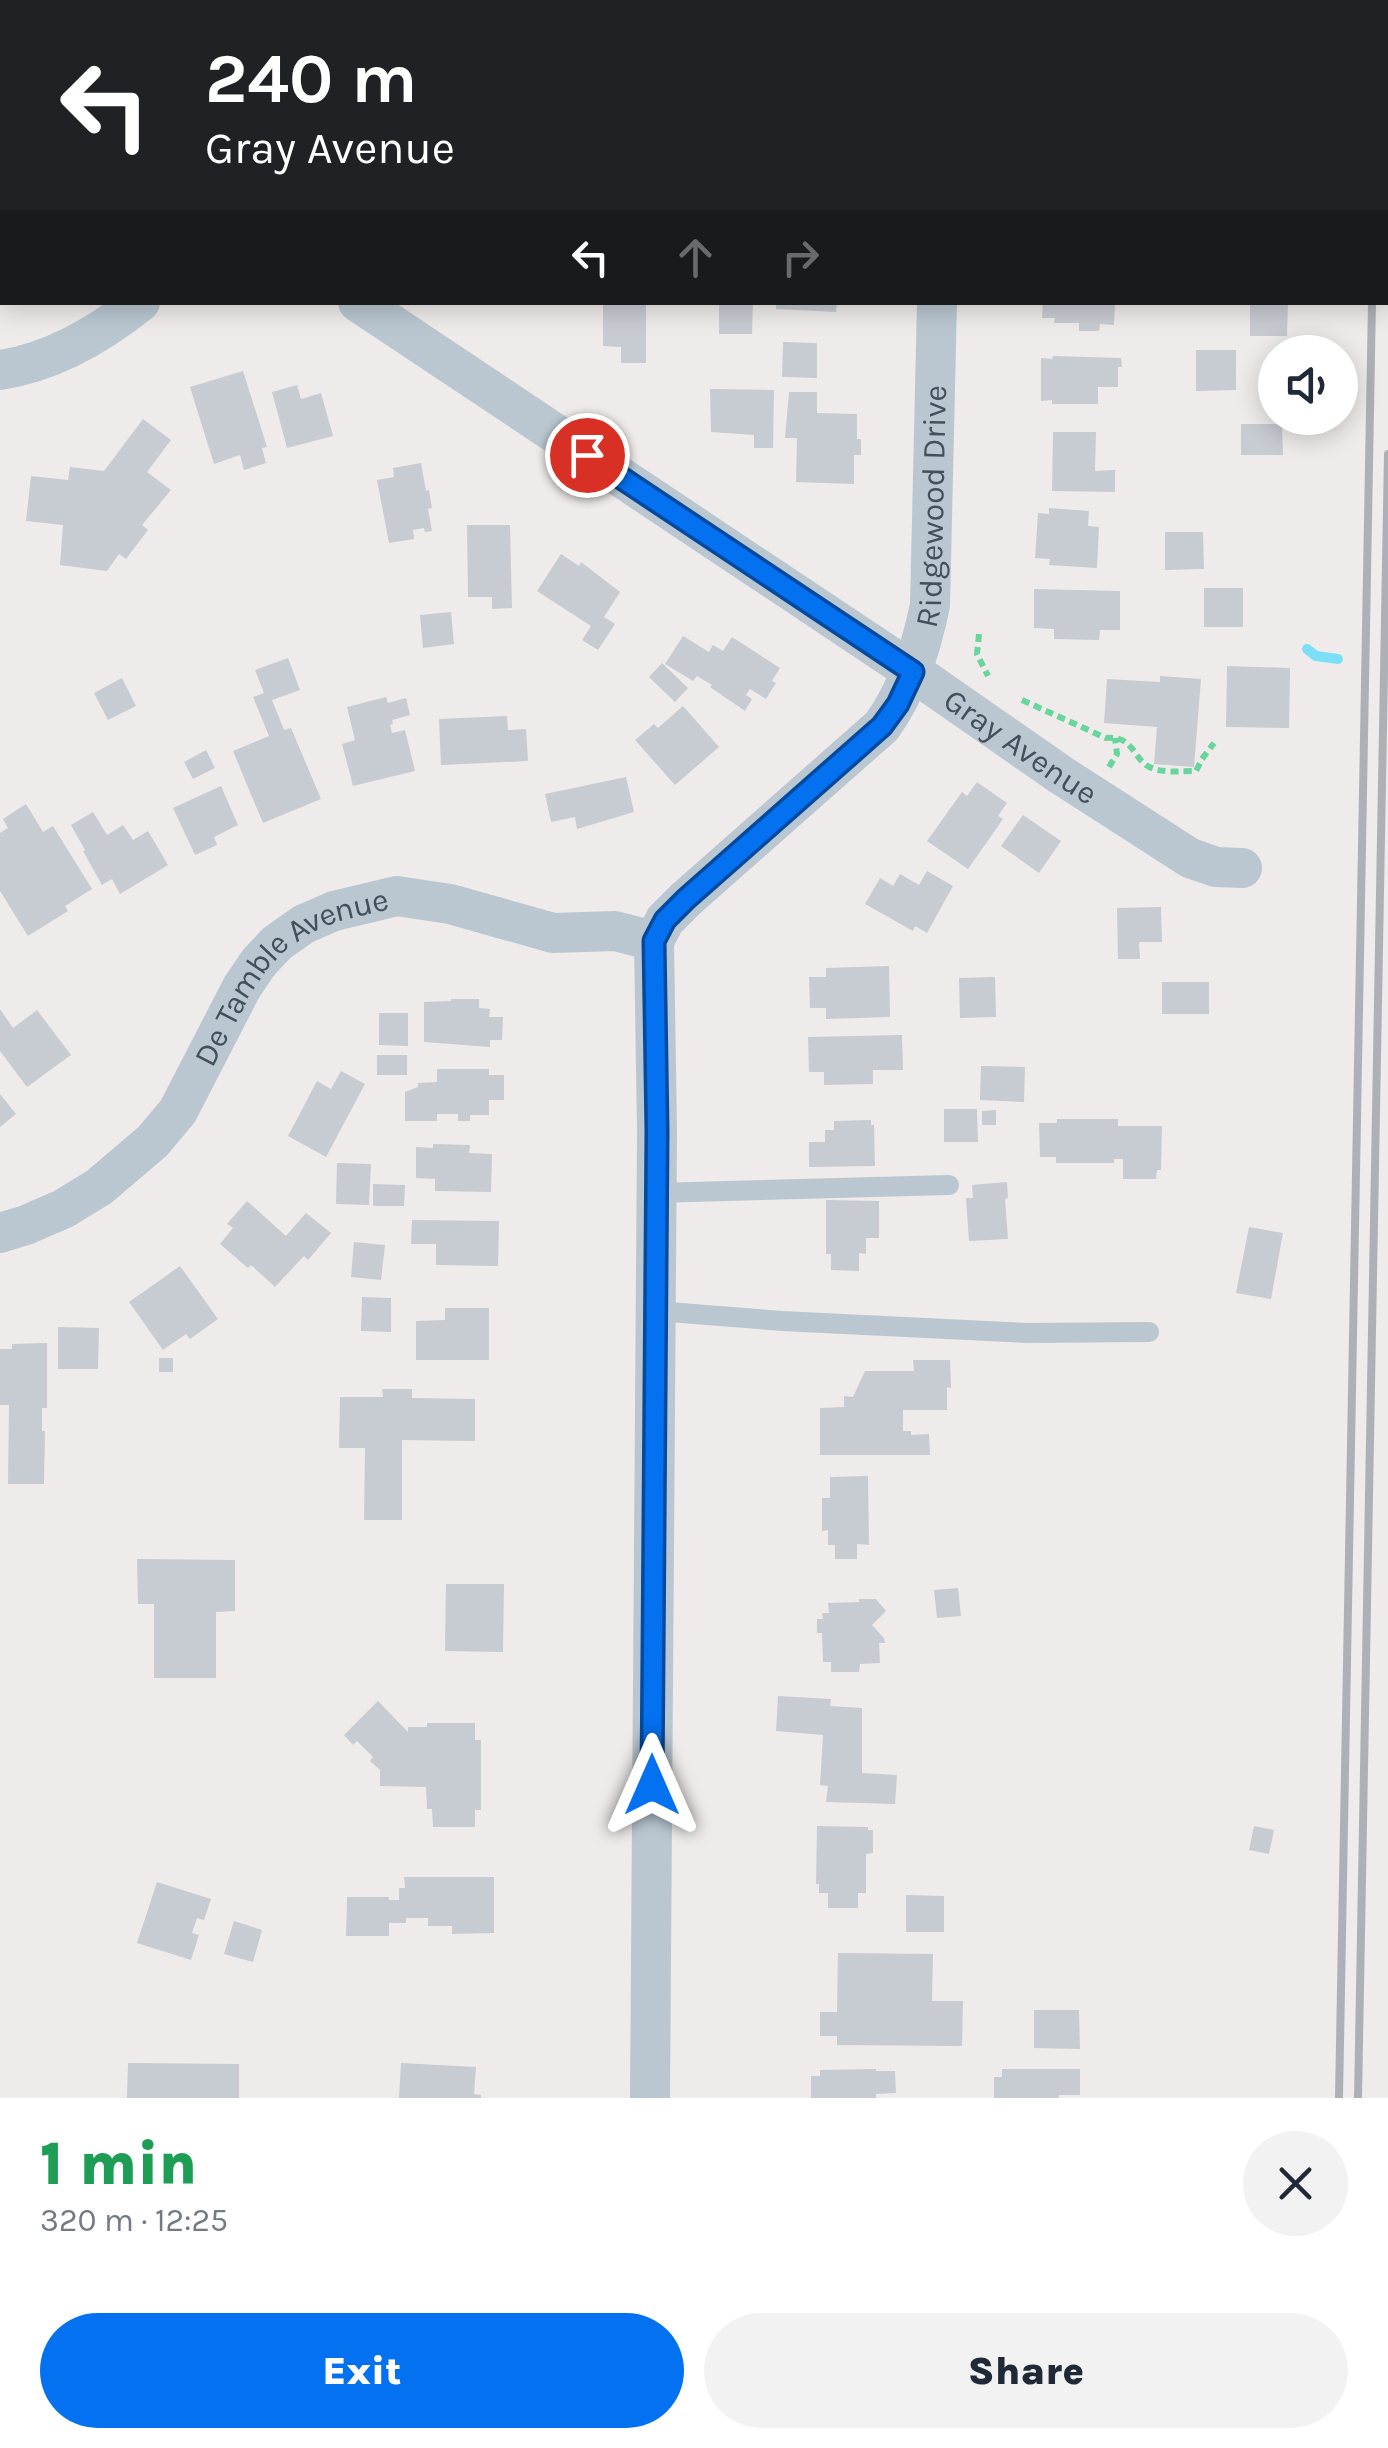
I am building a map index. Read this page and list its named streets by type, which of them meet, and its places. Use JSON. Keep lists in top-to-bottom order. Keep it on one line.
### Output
{"streets":{"street":["Ridgewood Drive","Gray Avenue","De Tamble Avenue"]},"crossings":[["Ridgewood Drive","Gray Avenue"],["Ridgewood Drive","De Tamble Avenue"]],"page":{"turn":["240 m","Gray Avenue"],"heading":["1 min","320 m · 12:25"],"buttons":["Exit","Share"]}}
